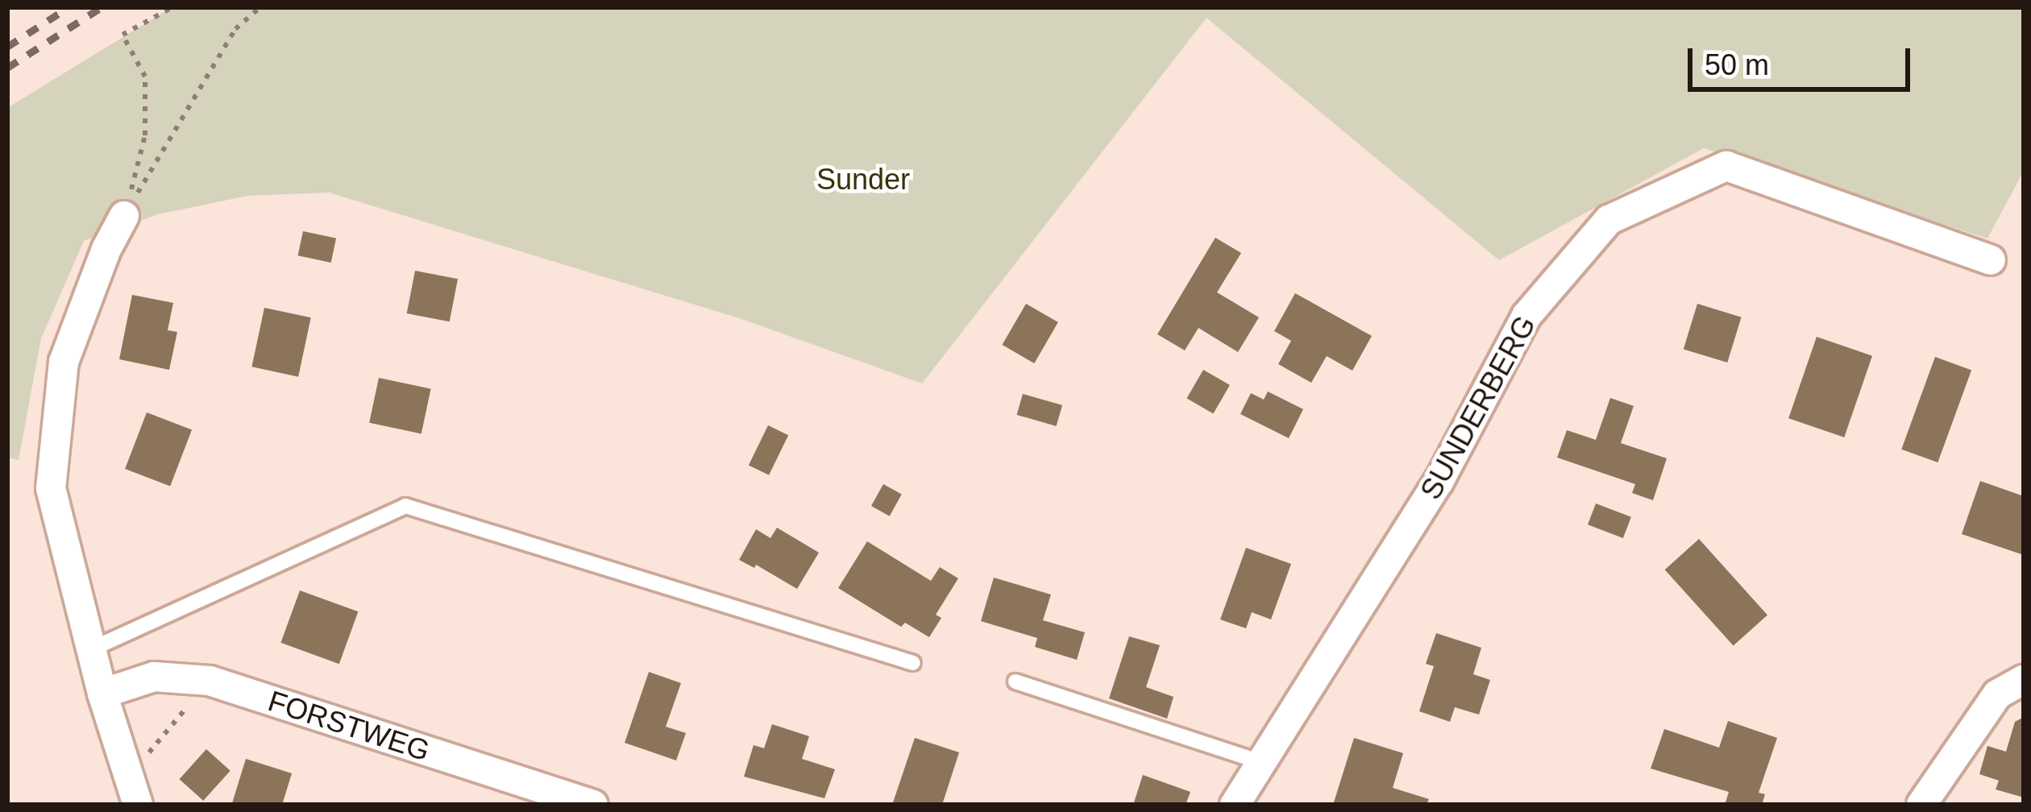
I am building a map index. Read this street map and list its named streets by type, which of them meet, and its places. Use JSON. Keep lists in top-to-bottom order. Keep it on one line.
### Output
{"streets":{"street":["SUNDERBERG","FORSTWEG"]},"parks":["Sunder"],"scale_bar":"50 m"}
